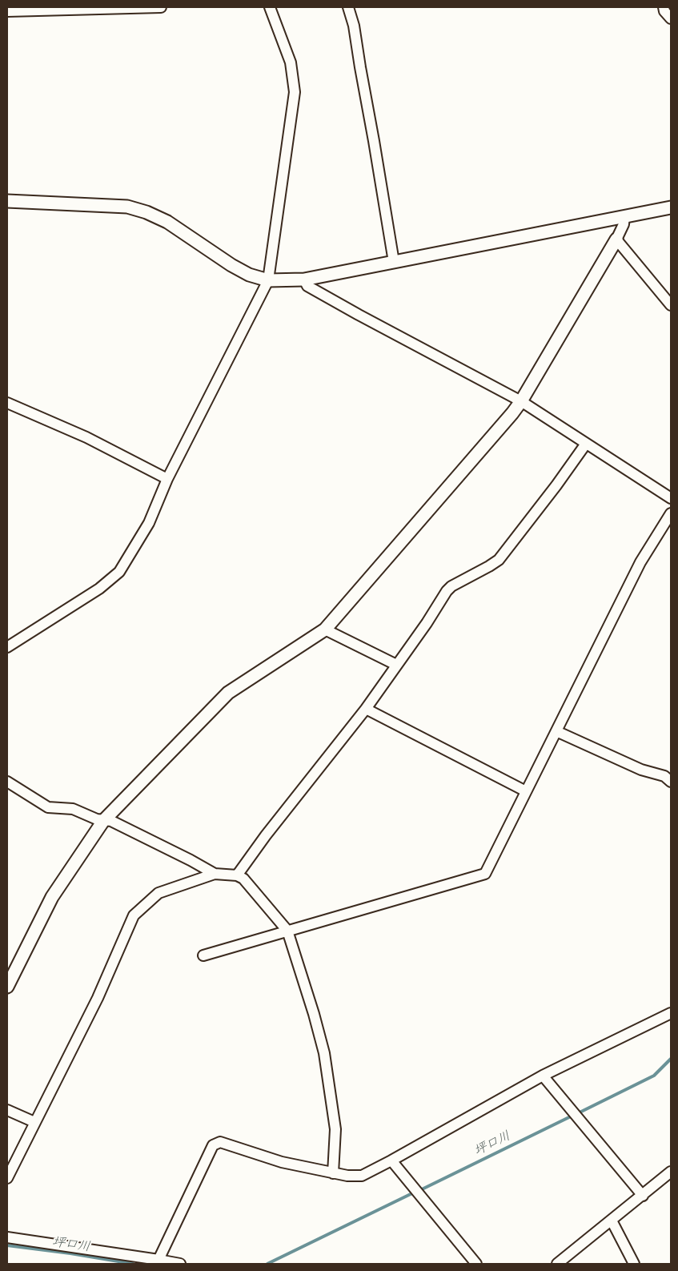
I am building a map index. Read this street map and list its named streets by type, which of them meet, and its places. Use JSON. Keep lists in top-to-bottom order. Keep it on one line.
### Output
{"water":["坪口川"]}
